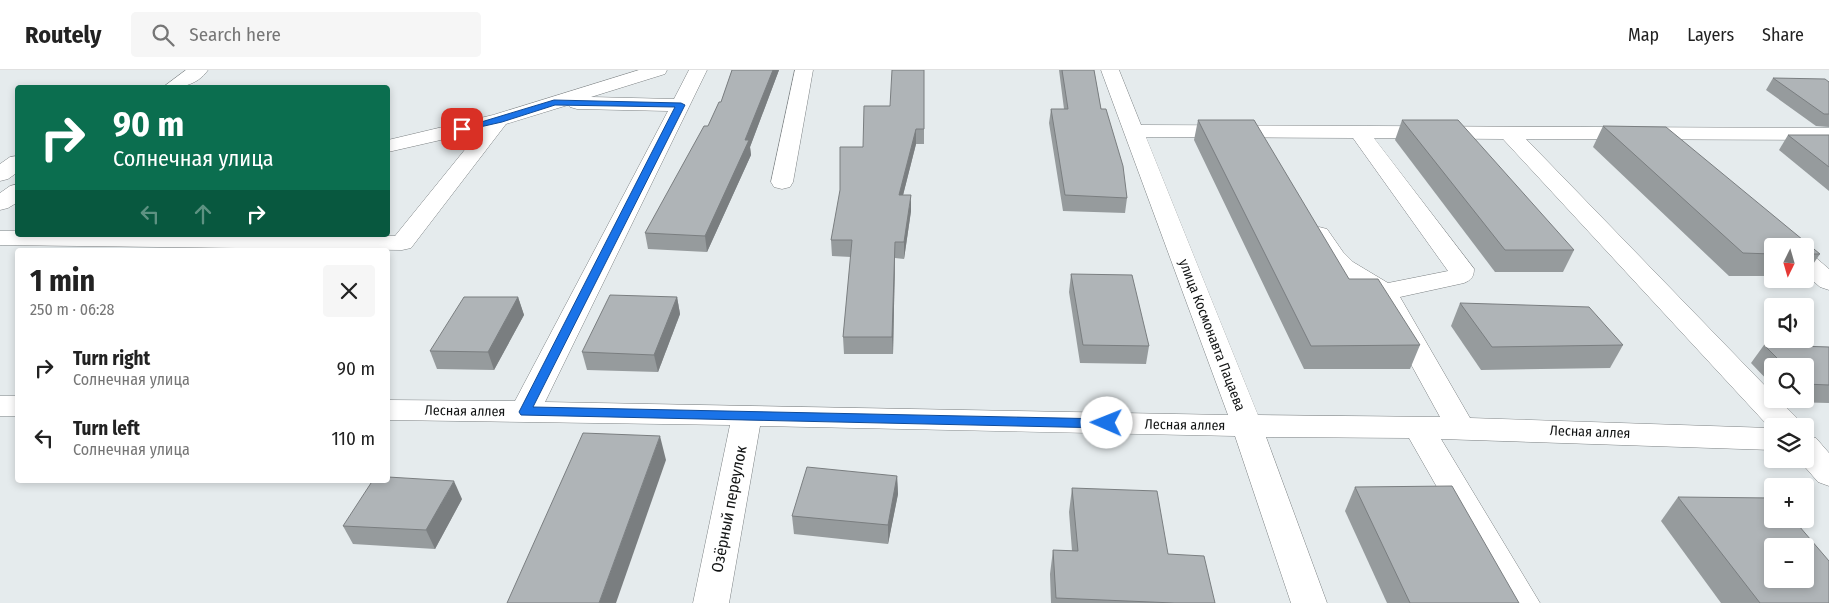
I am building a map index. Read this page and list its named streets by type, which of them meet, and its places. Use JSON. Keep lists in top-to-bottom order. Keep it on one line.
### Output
{"streets":{"street":["улица Космонавта Пацаева","Лесная аллея","Озёрный переулок"]},"crossings":[["улица Космонавта Пацаева","Лесная аллея"],["Лесная аллея","Озёрный переулок"]],"north":"bottom","page":{"header":"Routely","search":"Search here","nav":["Map","Layers","Share"],"turn":["90 m","Солнечная улица"],"map_buttons":["+","−"],"heading":["1 min","250 m · 06:28"],"list":[{"name":"Turn right","note":"Солнечная улица","value":"90 m"},{"name":"Turn left","note":"Солнечная улица","value":"110 m"}]}}
